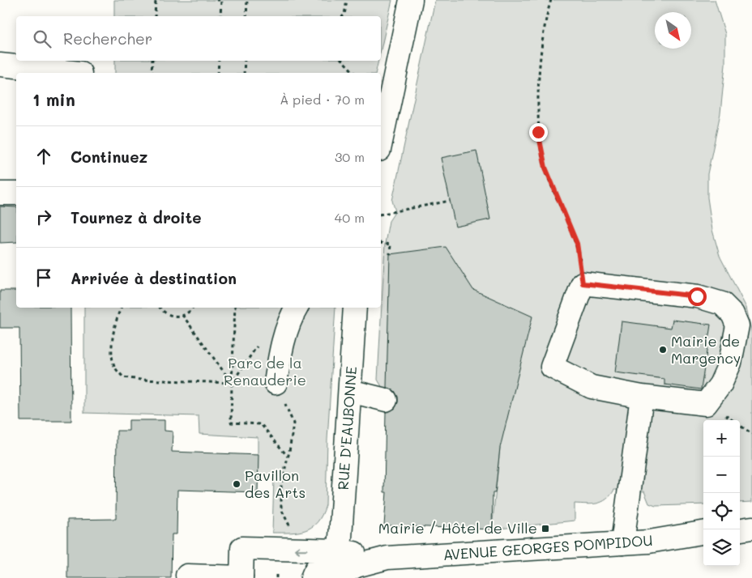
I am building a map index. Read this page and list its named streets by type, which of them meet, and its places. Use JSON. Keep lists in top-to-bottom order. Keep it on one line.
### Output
{"streets":{"main road":["RUE D'EAUBONNE","AVENUE GEORGES POMPIDOU"]},"crossings":[["RUE D'EAUBONNE","AVENUE GEORGES POMPIDOU"]],"parks":["Parc de la Renauderie"],"places":{"other":["Mairie de Margency","Pavillon des Arts"],"transit":["Mairie / Hôtel de Ville"]},"north":"bottom right","page":{"search":"Rechercher","heading":["1 min","À pied · 70 m"],"list":[["Continuez","30 m"],["Tournez à droite","40 m"],"Arrivée à destination"],"map_buttons":["+","−"]}}
